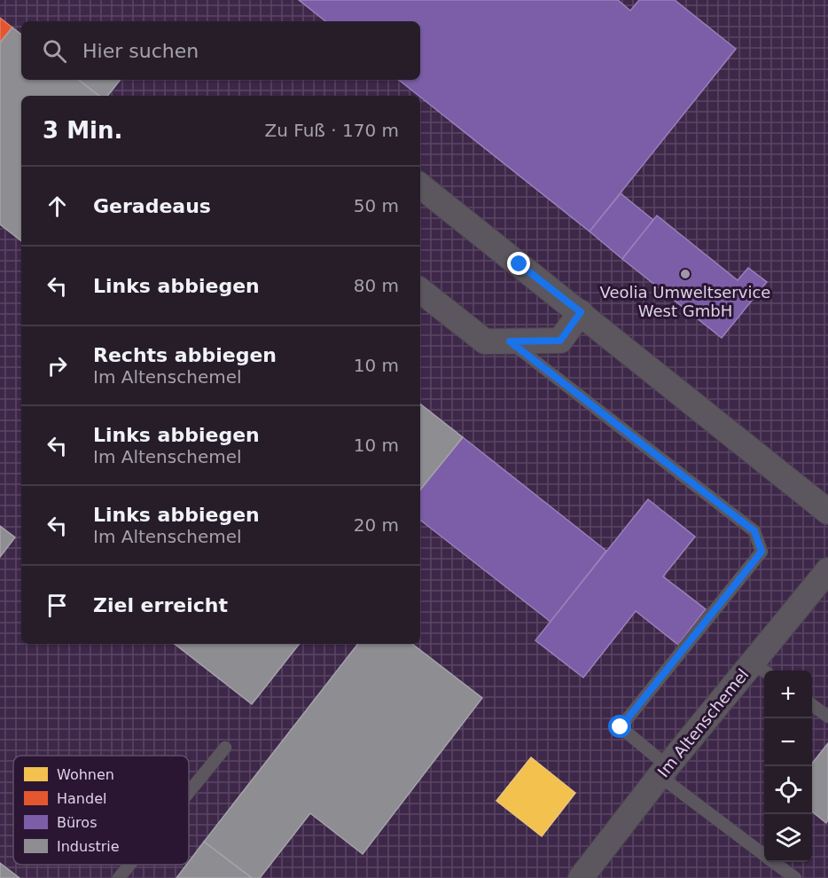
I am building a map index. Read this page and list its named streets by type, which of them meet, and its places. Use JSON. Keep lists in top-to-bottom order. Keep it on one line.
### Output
{"streets":{"street":["Im Altenschemel"]},"places":["Veolia Umweltservice West GmbH"],"legend":["Wohnen","Handel","Büros","Industrie"],"page":{"search":"Hier suchen","heading":["3 Min.","Zu Fuß · 170 m"],"list":[["Geradeaus","50 m"],["Links abbiegen","80 m"],["Rechts abbiegen","Im Altenschemel","10 m"],["Links abbiegen","Im Altenschemel","10 m"],["Links abbiegen","Im Altenschemel","20 m"],"Ziel erreicht"],"map_buttons":["+","−"]}}
